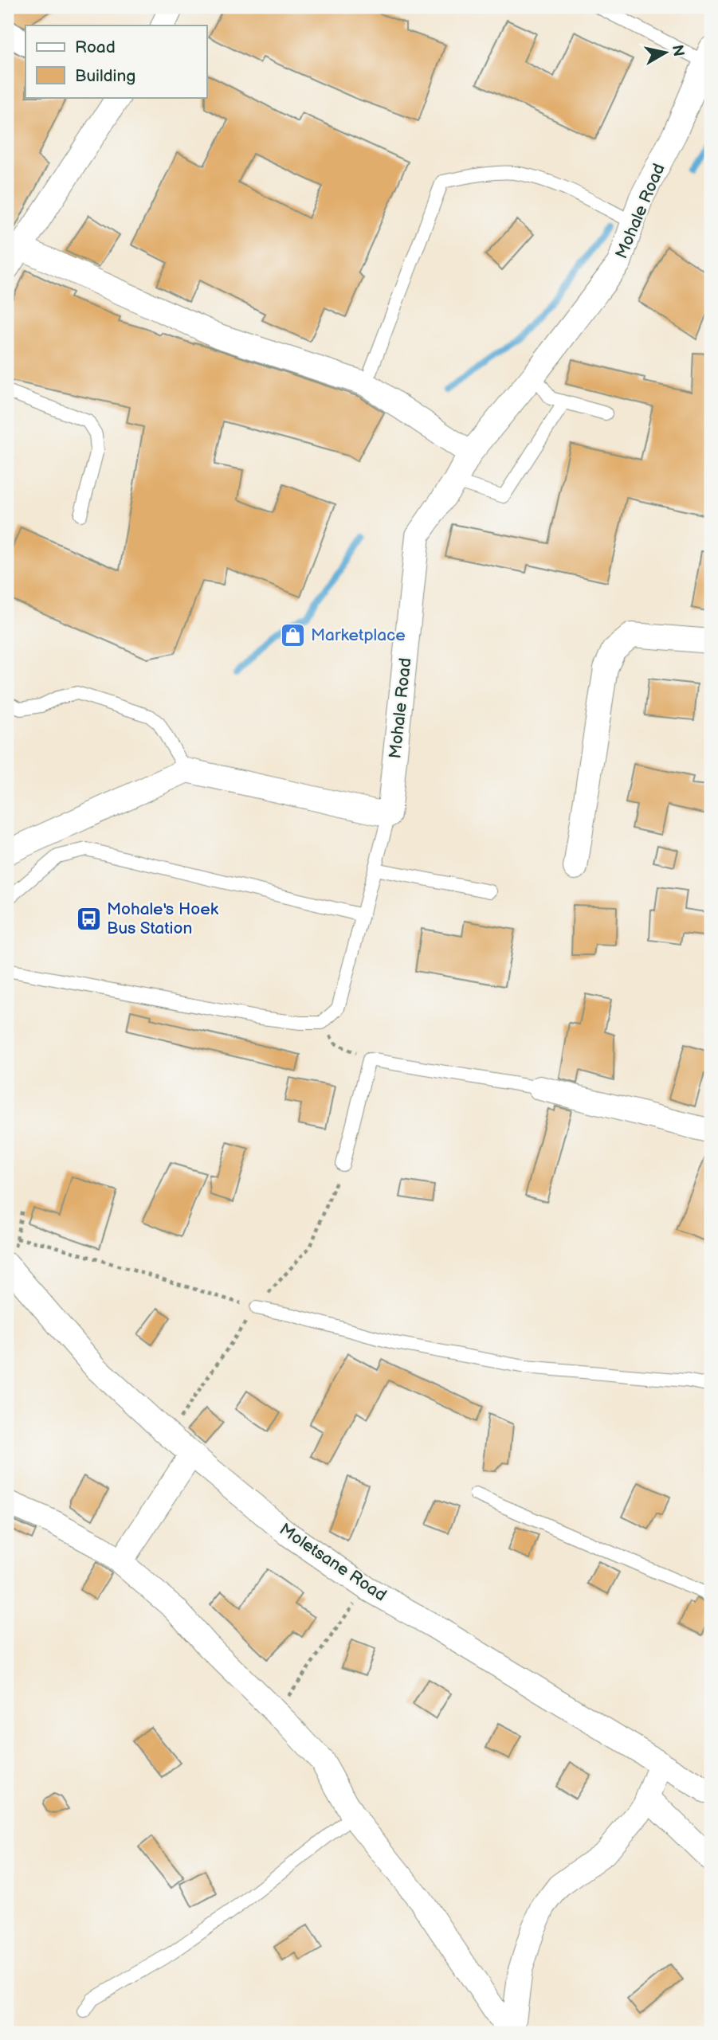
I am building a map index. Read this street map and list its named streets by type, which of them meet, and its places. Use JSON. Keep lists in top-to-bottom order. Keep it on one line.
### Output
{"streets":{"street":["Mohale Road","Moletsane Road"]},"places":{"shop":["Marketplace"],"bus stop":["Mohale's Hoek Bus Station"]},"legend":["Road","Building"],"north":"right"}
